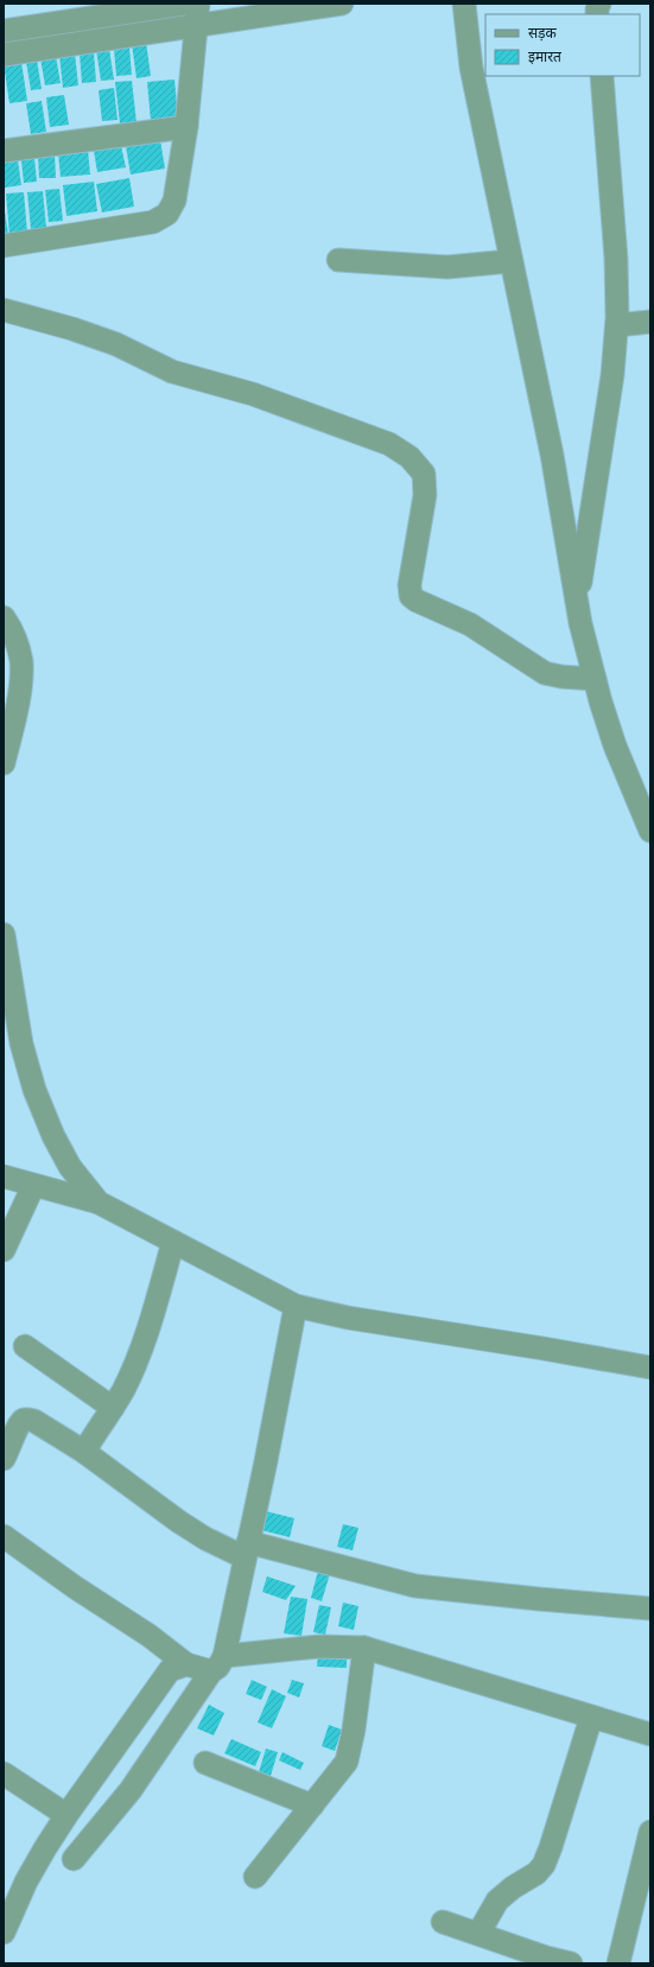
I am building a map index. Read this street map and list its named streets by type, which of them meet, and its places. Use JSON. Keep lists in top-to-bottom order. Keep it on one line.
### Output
{"legend":["सड़क","इमारत"]}
